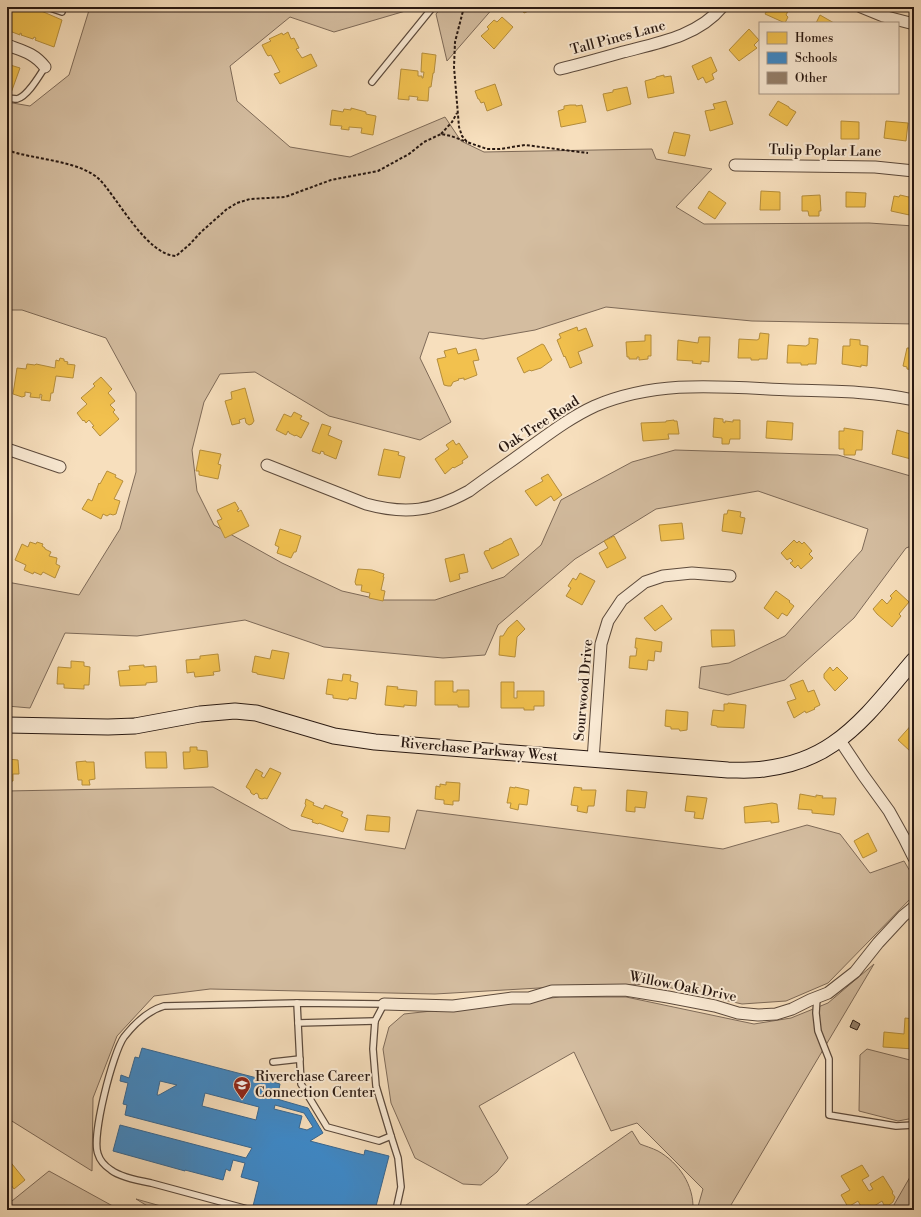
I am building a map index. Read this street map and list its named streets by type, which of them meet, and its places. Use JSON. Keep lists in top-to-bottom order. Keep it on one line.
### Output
{"streets":{"street":["Tall Pines Lane","Tulip Poplar Lane","Oak Tree Road","Sourwood Drive","Riverchase Parkway West","Willow Oak Drive"]},"crossings":[["Sourwood Drive","Riverchase Parkway West"]],"places":{"school or university":["Riverchase Career Connection Center"]},"legend":["Homes","Schools","Other"]}
